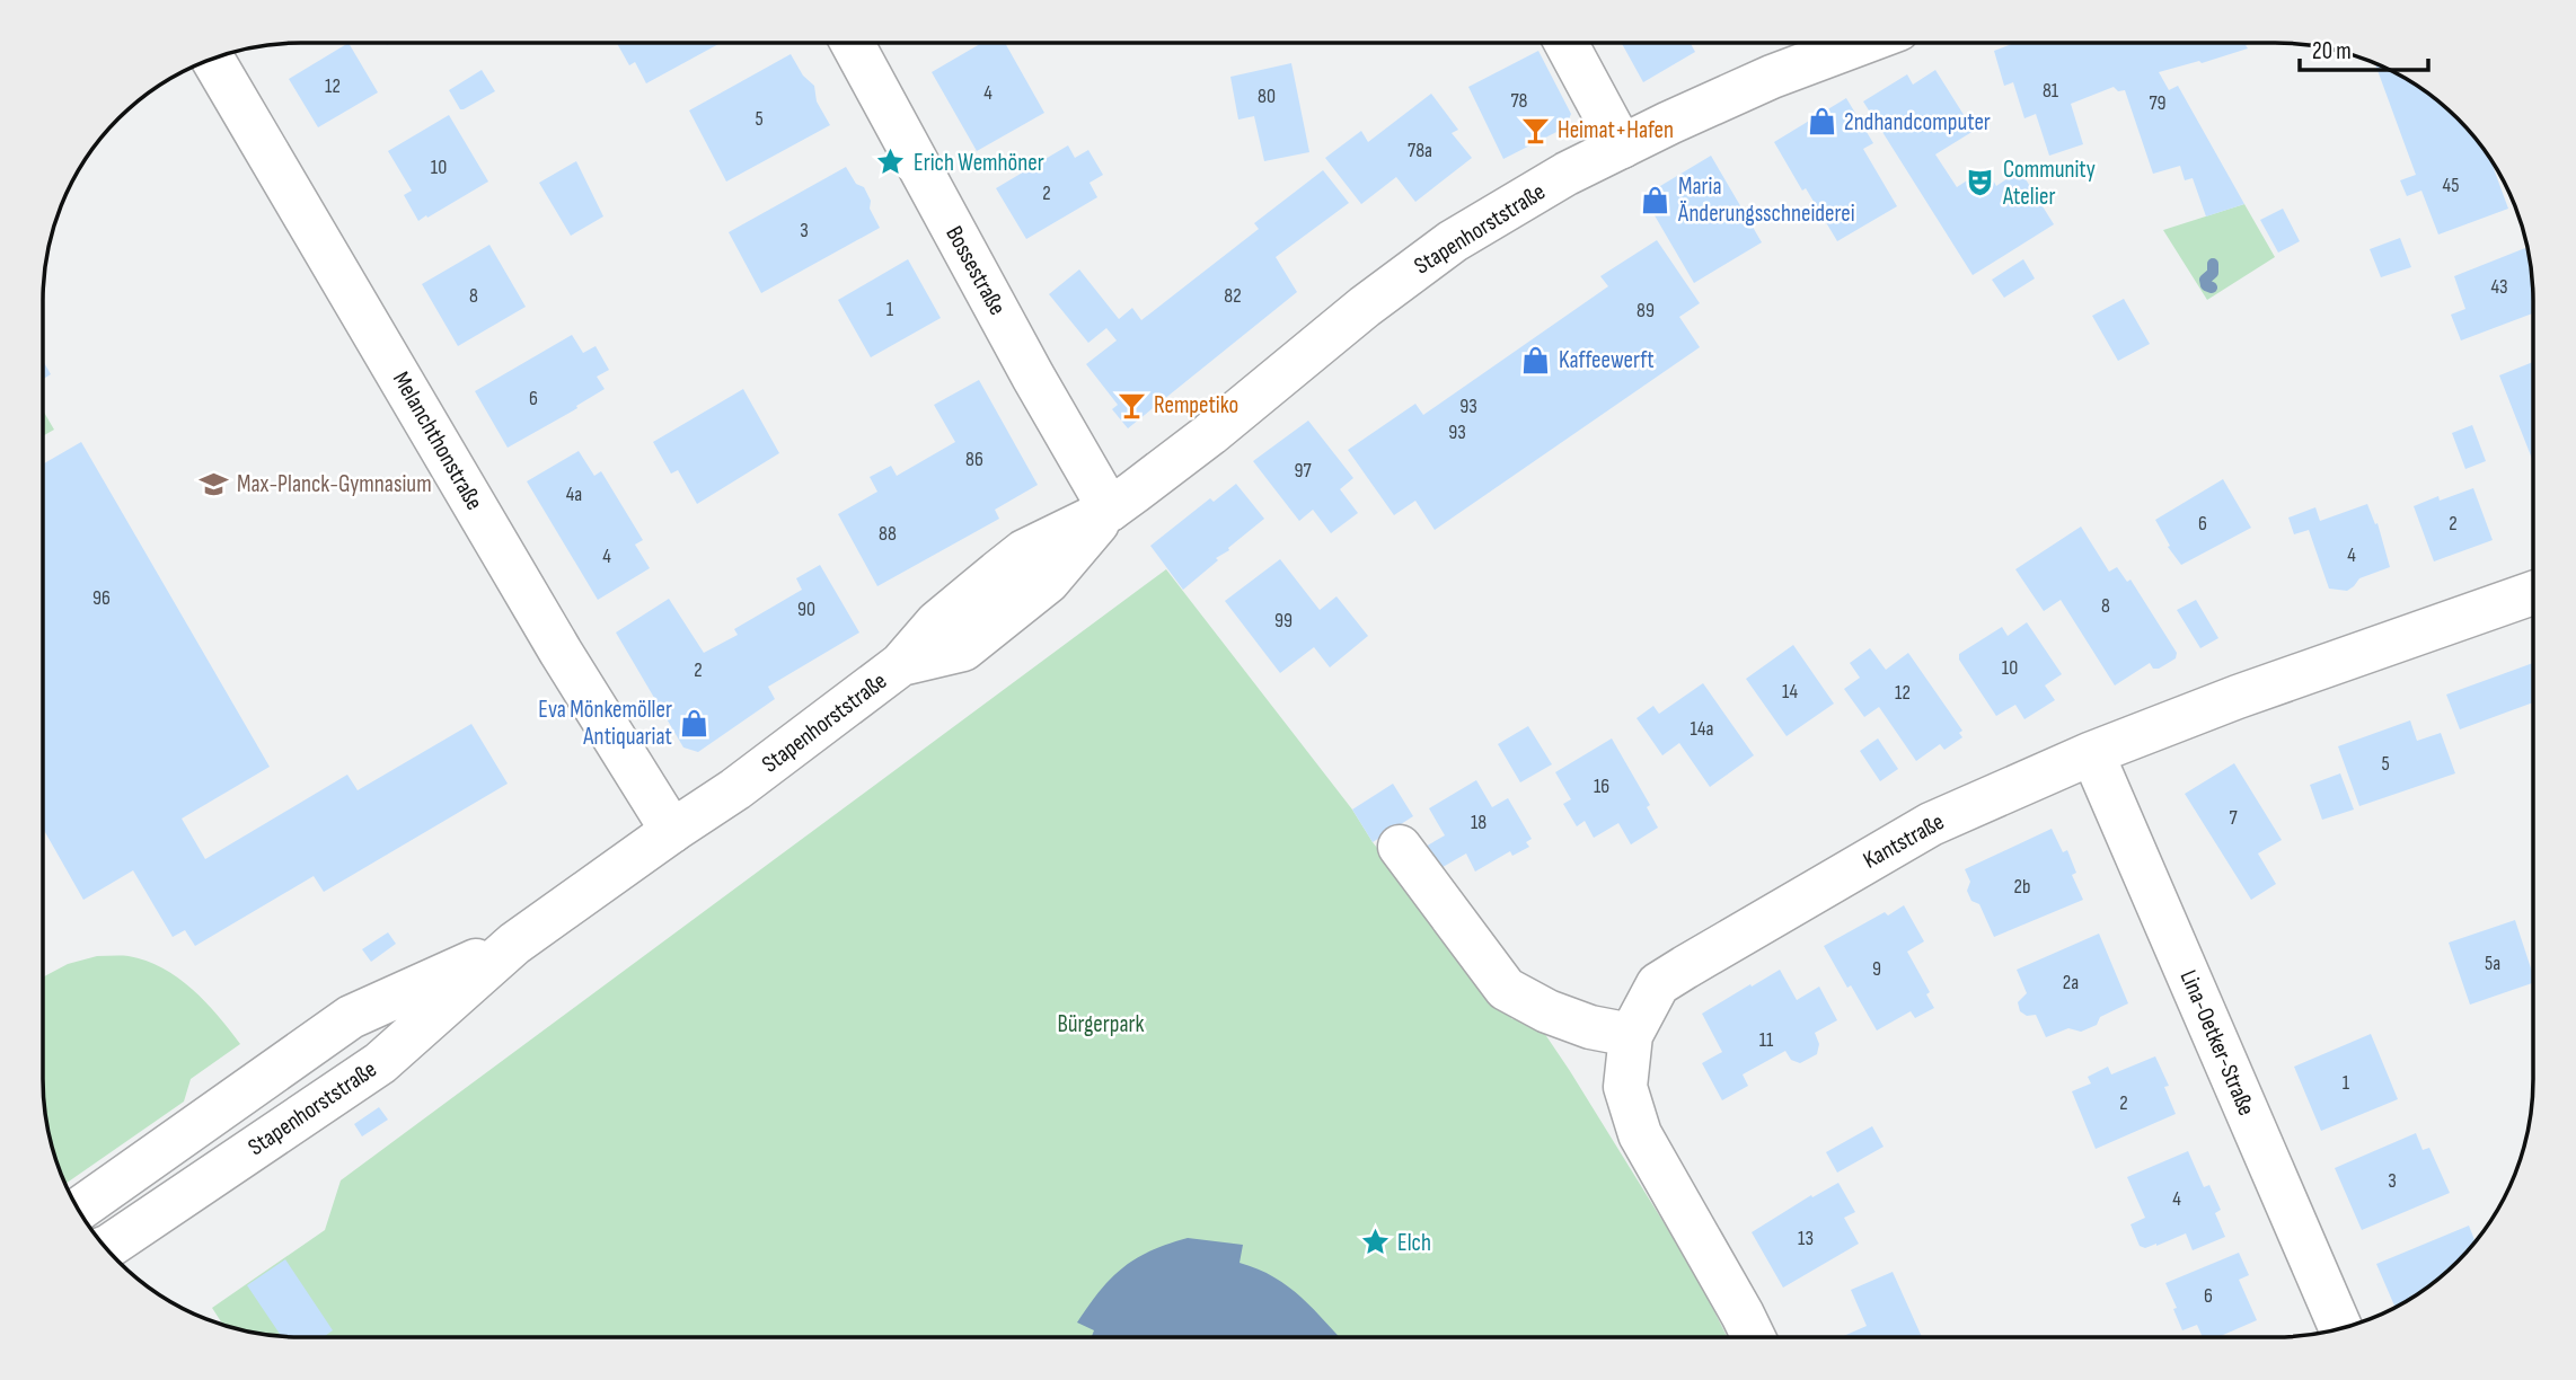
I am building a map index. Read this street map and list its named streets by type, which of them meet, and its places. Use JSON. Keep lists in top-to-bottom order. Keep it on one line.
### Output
{"streets":{"street":["Stapenhorststraße","Bossestraße","Melanchthonstraße","Kantstraße","Lina-Oetker-Straße"]},"crossings":[["Stapenhorststraße","Bossestraße"],["Stapenhorststraße","Melanchthonstraße"],["Kantstraße","Lina-Oetker-Straße"]],"parks":["Bürgerpark"],"places":{"shop":["2ndhandcomputer","Maria Änderungsschneiderei","Kaffeewerft","Eva Mönkemöller Antiquariat"],"bar":["Heimat+Hafen","Rempetiko"],"place":["Erich Wemhöner","Elch"],"theatre":["Community Atelier"],"school or university":["Max-Planck-Gymnasium"]},"house_numbers":["12","81","4","80","78","79","5","78a","10","45","2","3","43","8","82","1","89","6","93","93","86","97","4a","6","2","88","4","4","96","8","90","99","10","2","14","12","14a","5","16","7","18","2b","5a","9","2a","11","1","2","3","4","13","6"],"scale_bar":"20 m"}
